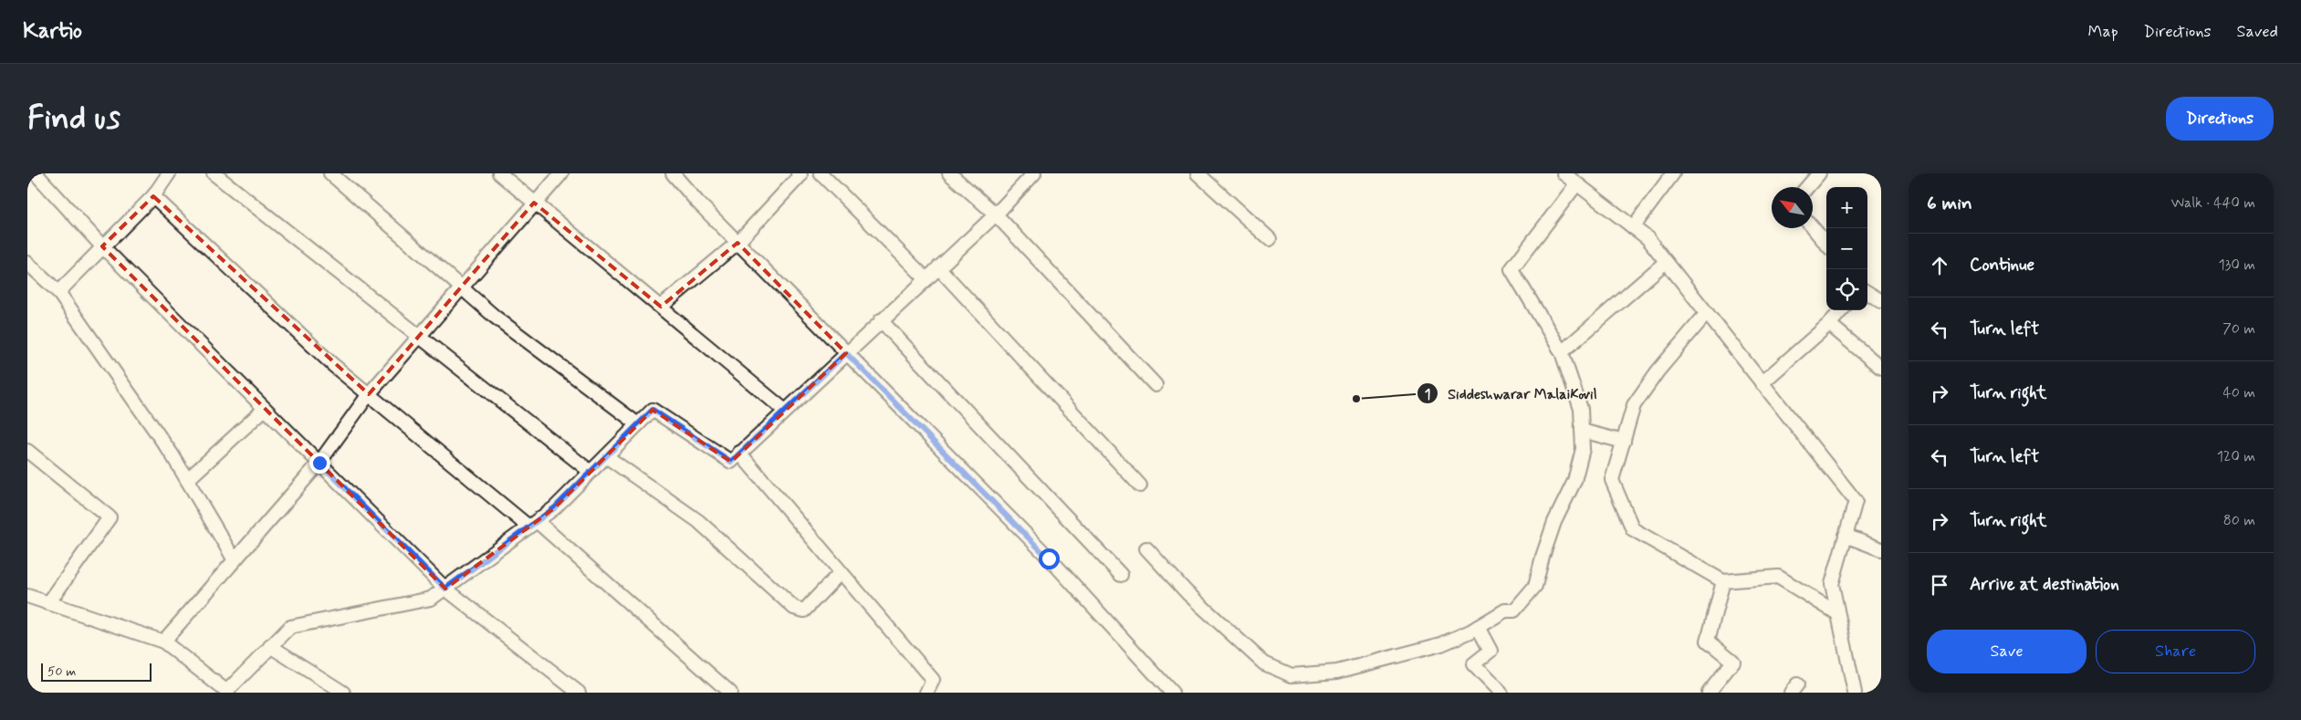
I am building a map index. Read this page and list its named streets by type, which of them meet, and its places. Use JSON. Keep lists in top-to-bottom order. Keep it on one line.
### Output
{"places":["Siddeshwarar MalaiKovil"],"scale_bar":"50 m","north":"top left","page":{"header":"Kartio","nav":["Map","Directions","Saved"],"buttons":["Directions",["Save","Share"]],"title":"Find us","heading":["6 min","Walk · 440 m"],"map_buttons":["+","−"],"list":[["Continue","130 m"],["Turn left","70 m"],["Turn right","40 m"],["Turn left","120 m"],["Turn right","80 m"],"Arrive at destination"],"scale":"50 m"}}
